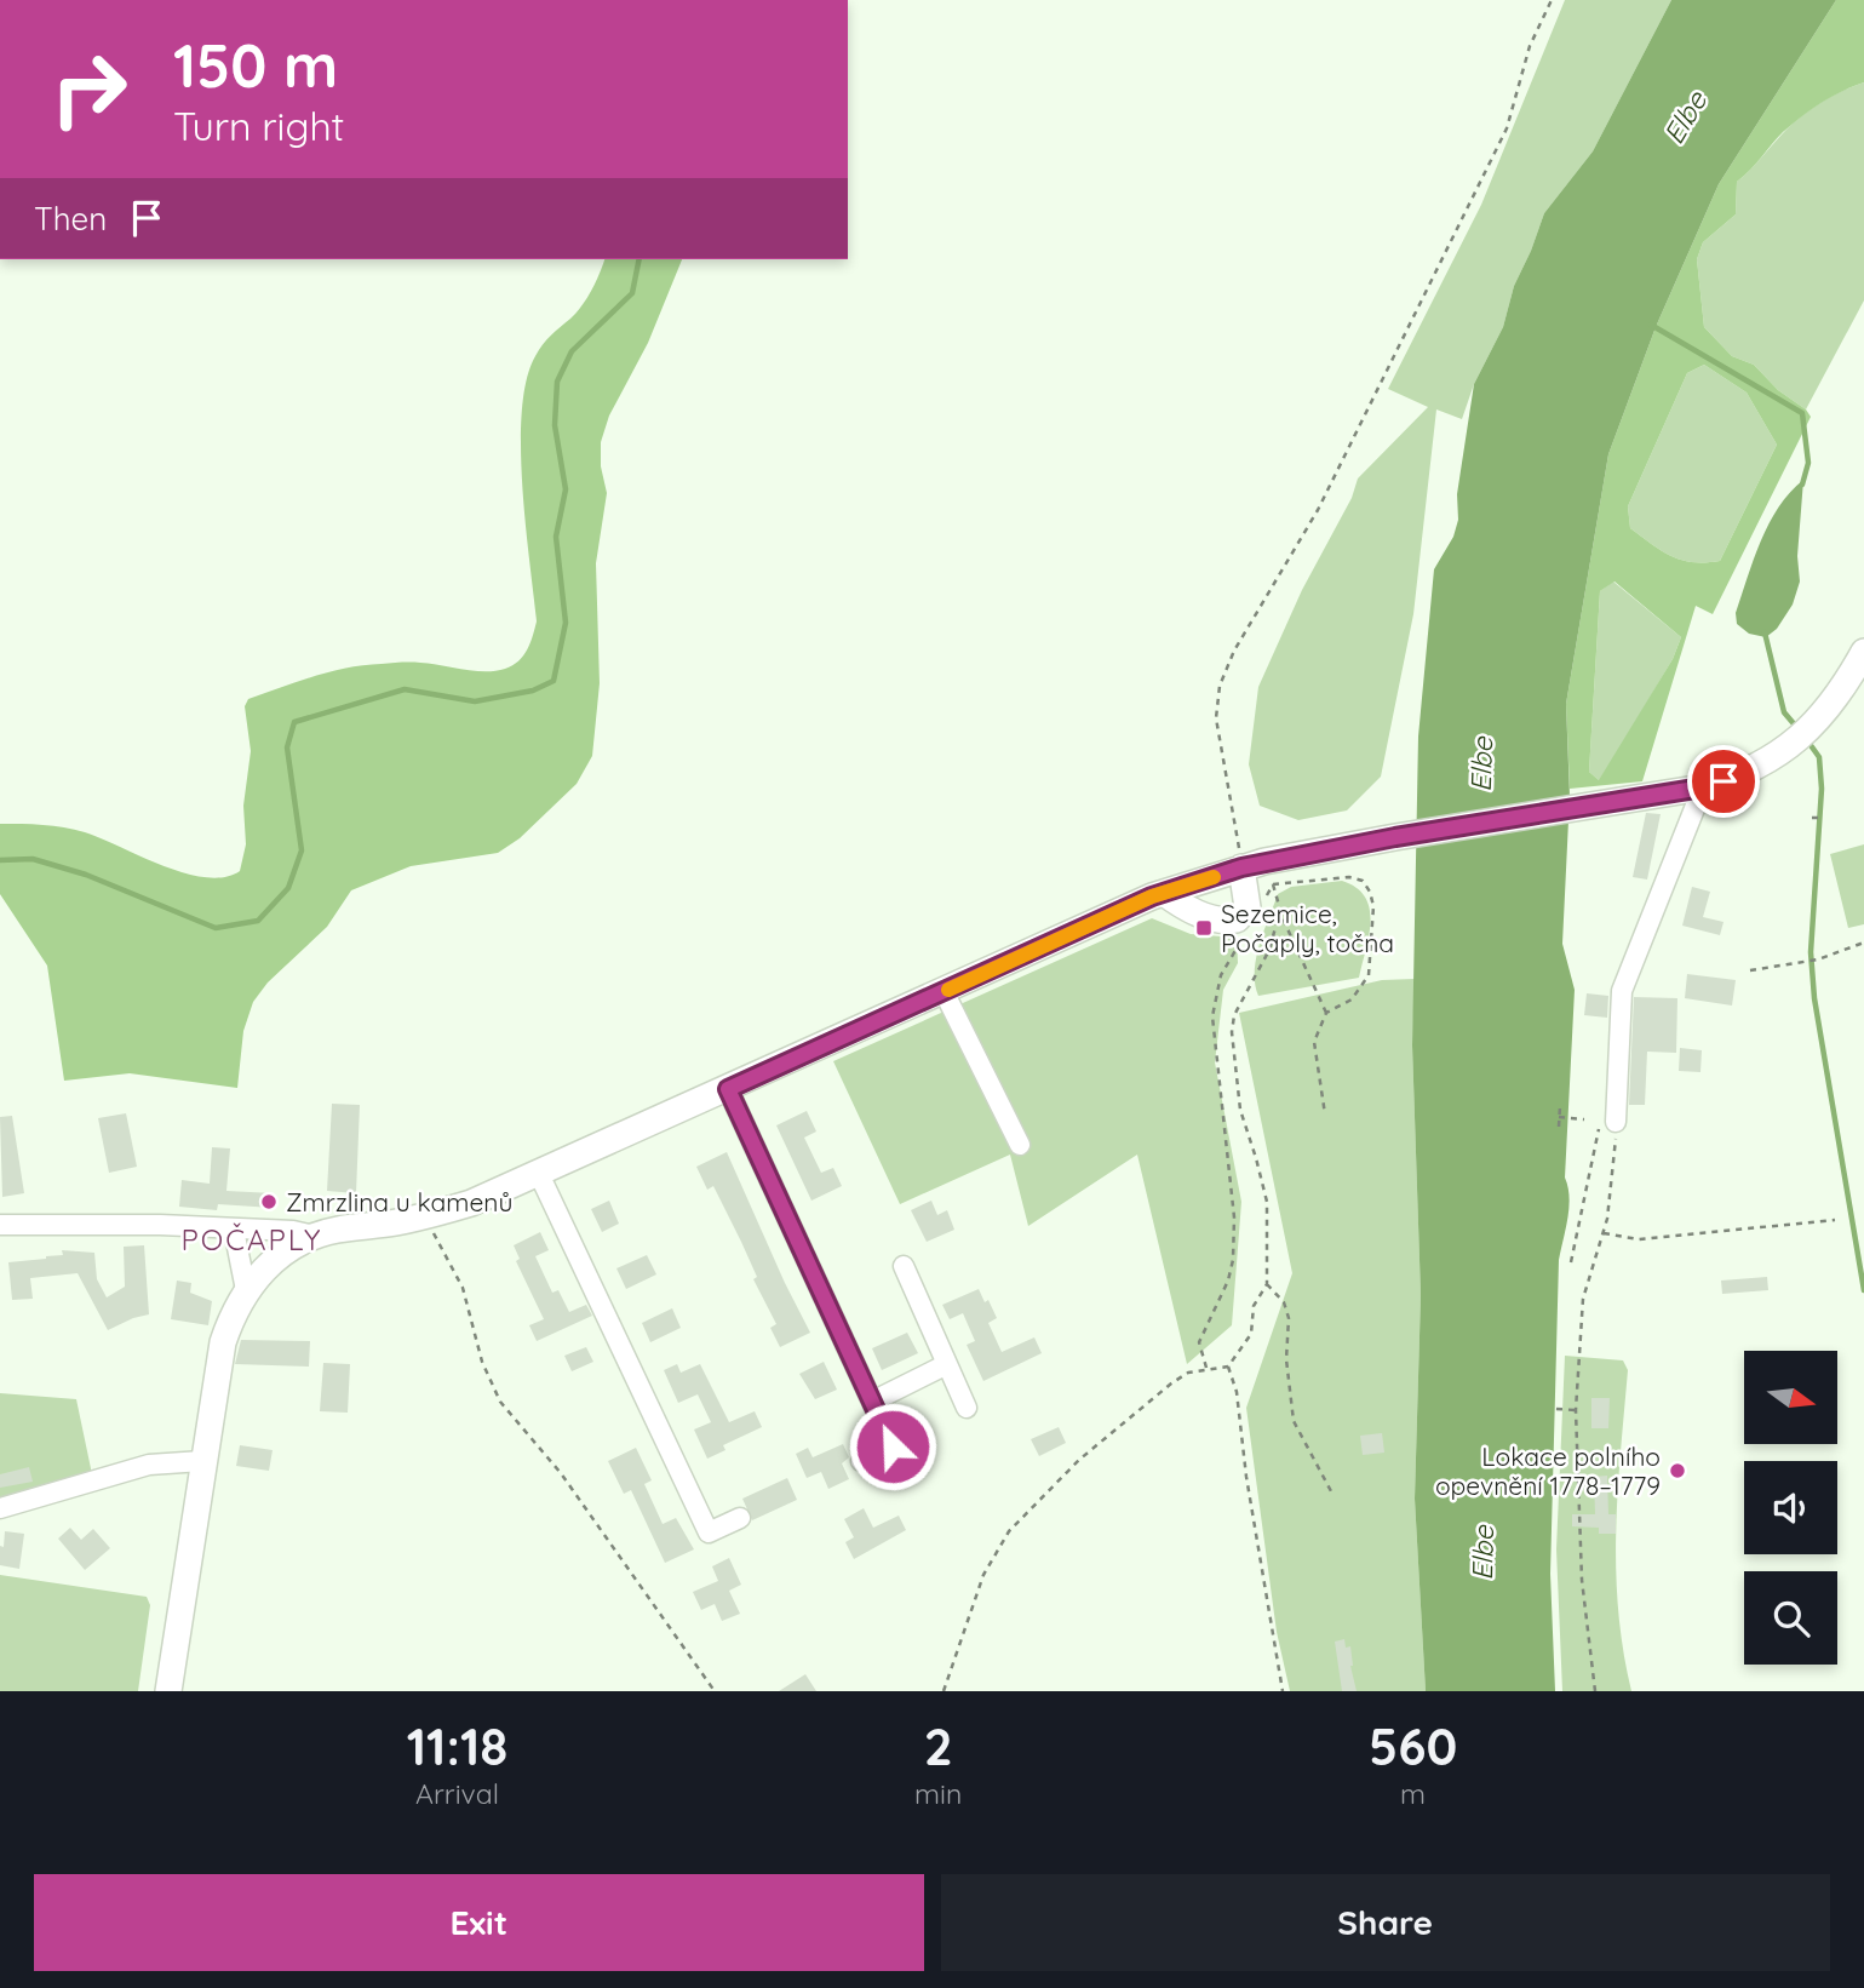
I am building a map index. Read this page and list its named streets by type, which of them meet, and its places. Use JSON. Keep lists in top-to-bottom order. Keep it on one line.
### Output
{"districts":["POČAPLY"],"water":["Elbe"],"places":{"transit":["Sezemice, Počaply, točna"],"other":["Zmrzlina u kamenů","Lokace polního opevnění 1778–1779"]},"north":"right","page":{"turn":["150 m","Turn right"],"then":"Then","eta":["11:18","Arrival","2","min","560","m"],"buttons":["Exit","Share"]}}
